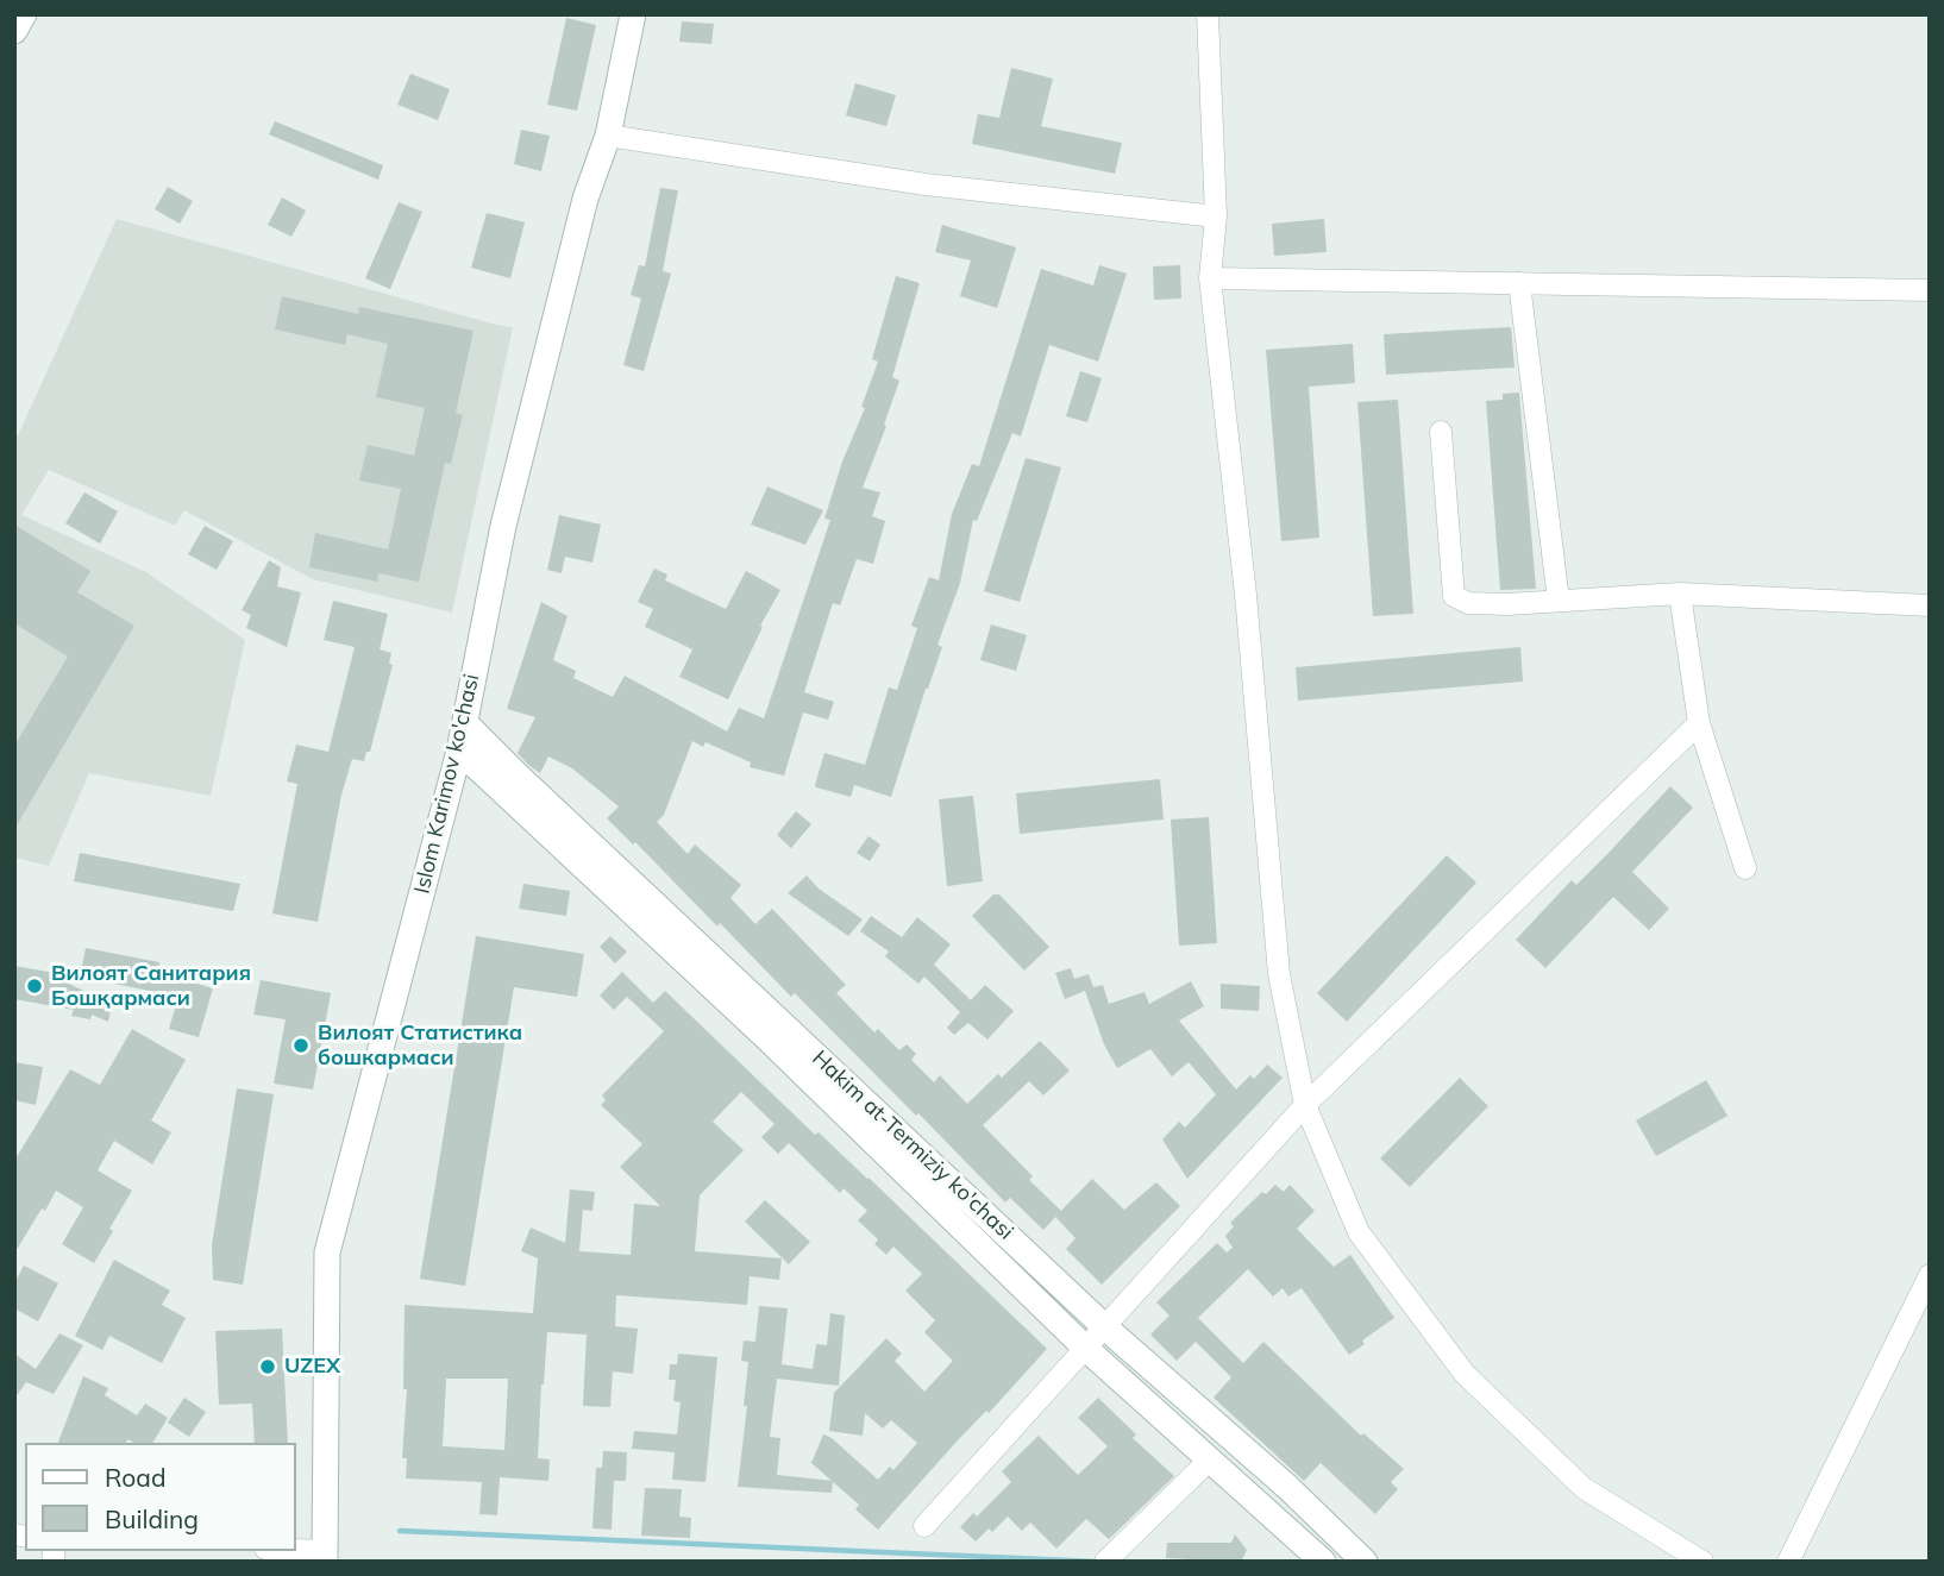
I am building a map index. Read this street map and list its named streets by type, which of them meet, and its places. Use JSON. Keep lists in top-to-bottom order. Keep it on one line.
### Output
{"streets":{"main road":["Islom Karimov ko'chasi","Hakim at-Termiziy ko'chasi"]},"crossings":[["Islom Karimov ko'chasi","Hakim at-Termiziy ko'chasi"]],"places":["Вилоят Санитария Бошқармаси","Вилоят Статистика бошкармаси","UZEX"],"legend":["Road","Building"]}
